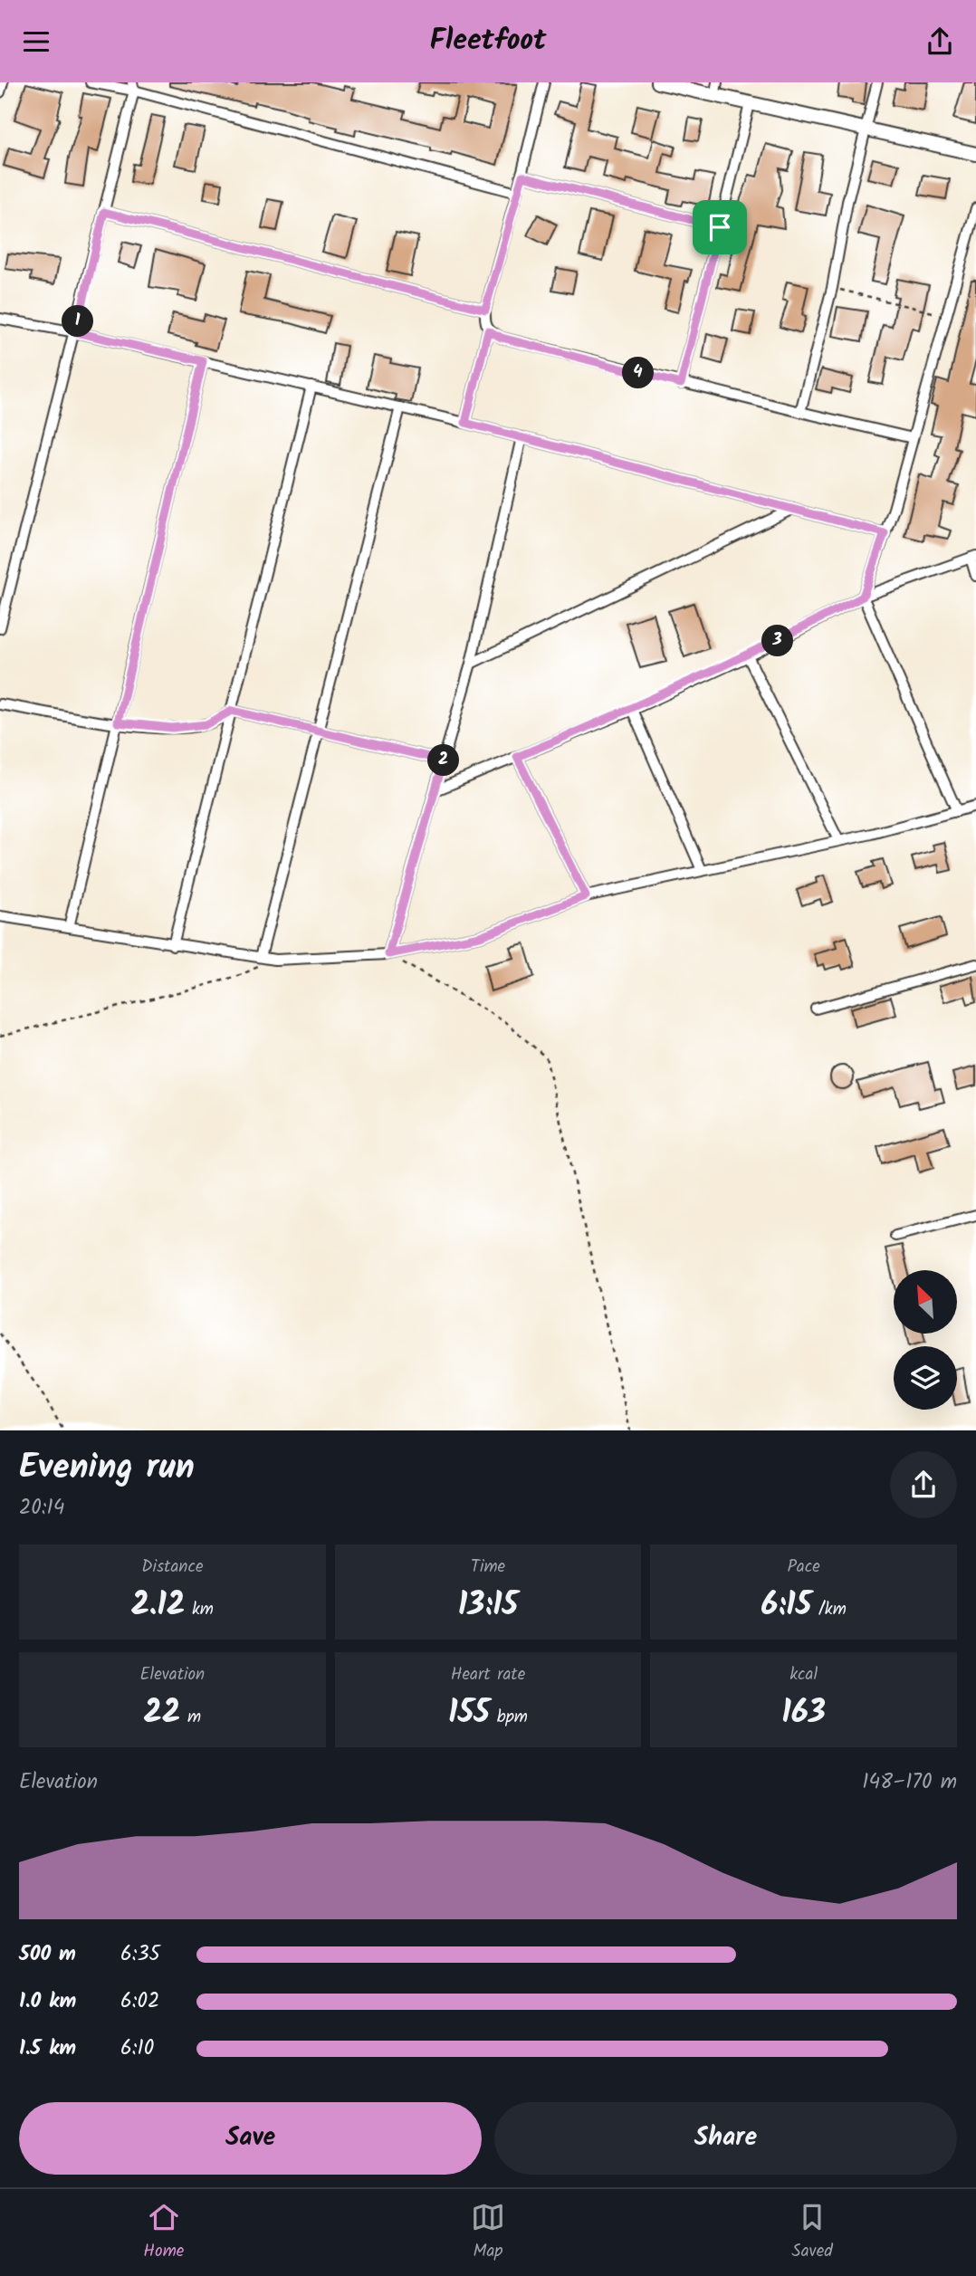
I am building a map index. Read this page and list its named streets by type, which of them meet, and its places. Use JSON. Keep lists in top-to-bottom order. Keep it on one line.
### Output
{"north":"top left","page":{"header":"Fleetfoot","pins":["1","4","3","2"],"heading":["Evening run","20:14"],"stats":[["Distance","2.12 km"],["Time","13:15"],["Pace","6:15 /km"],["Elevation","22 m"],["Heart rate","155 bpm"],["kcal","163"]],"chart":["Elevation","148–170 m"],"list":[{"name":"500 m","note":"6:35"},{"name":"1.0 km","note":"6:02"},{"name":"1.5 km","note":"6:10"}],"buttons":["Save","Share"],"tabs":["Home","Map","Saved"]}}
